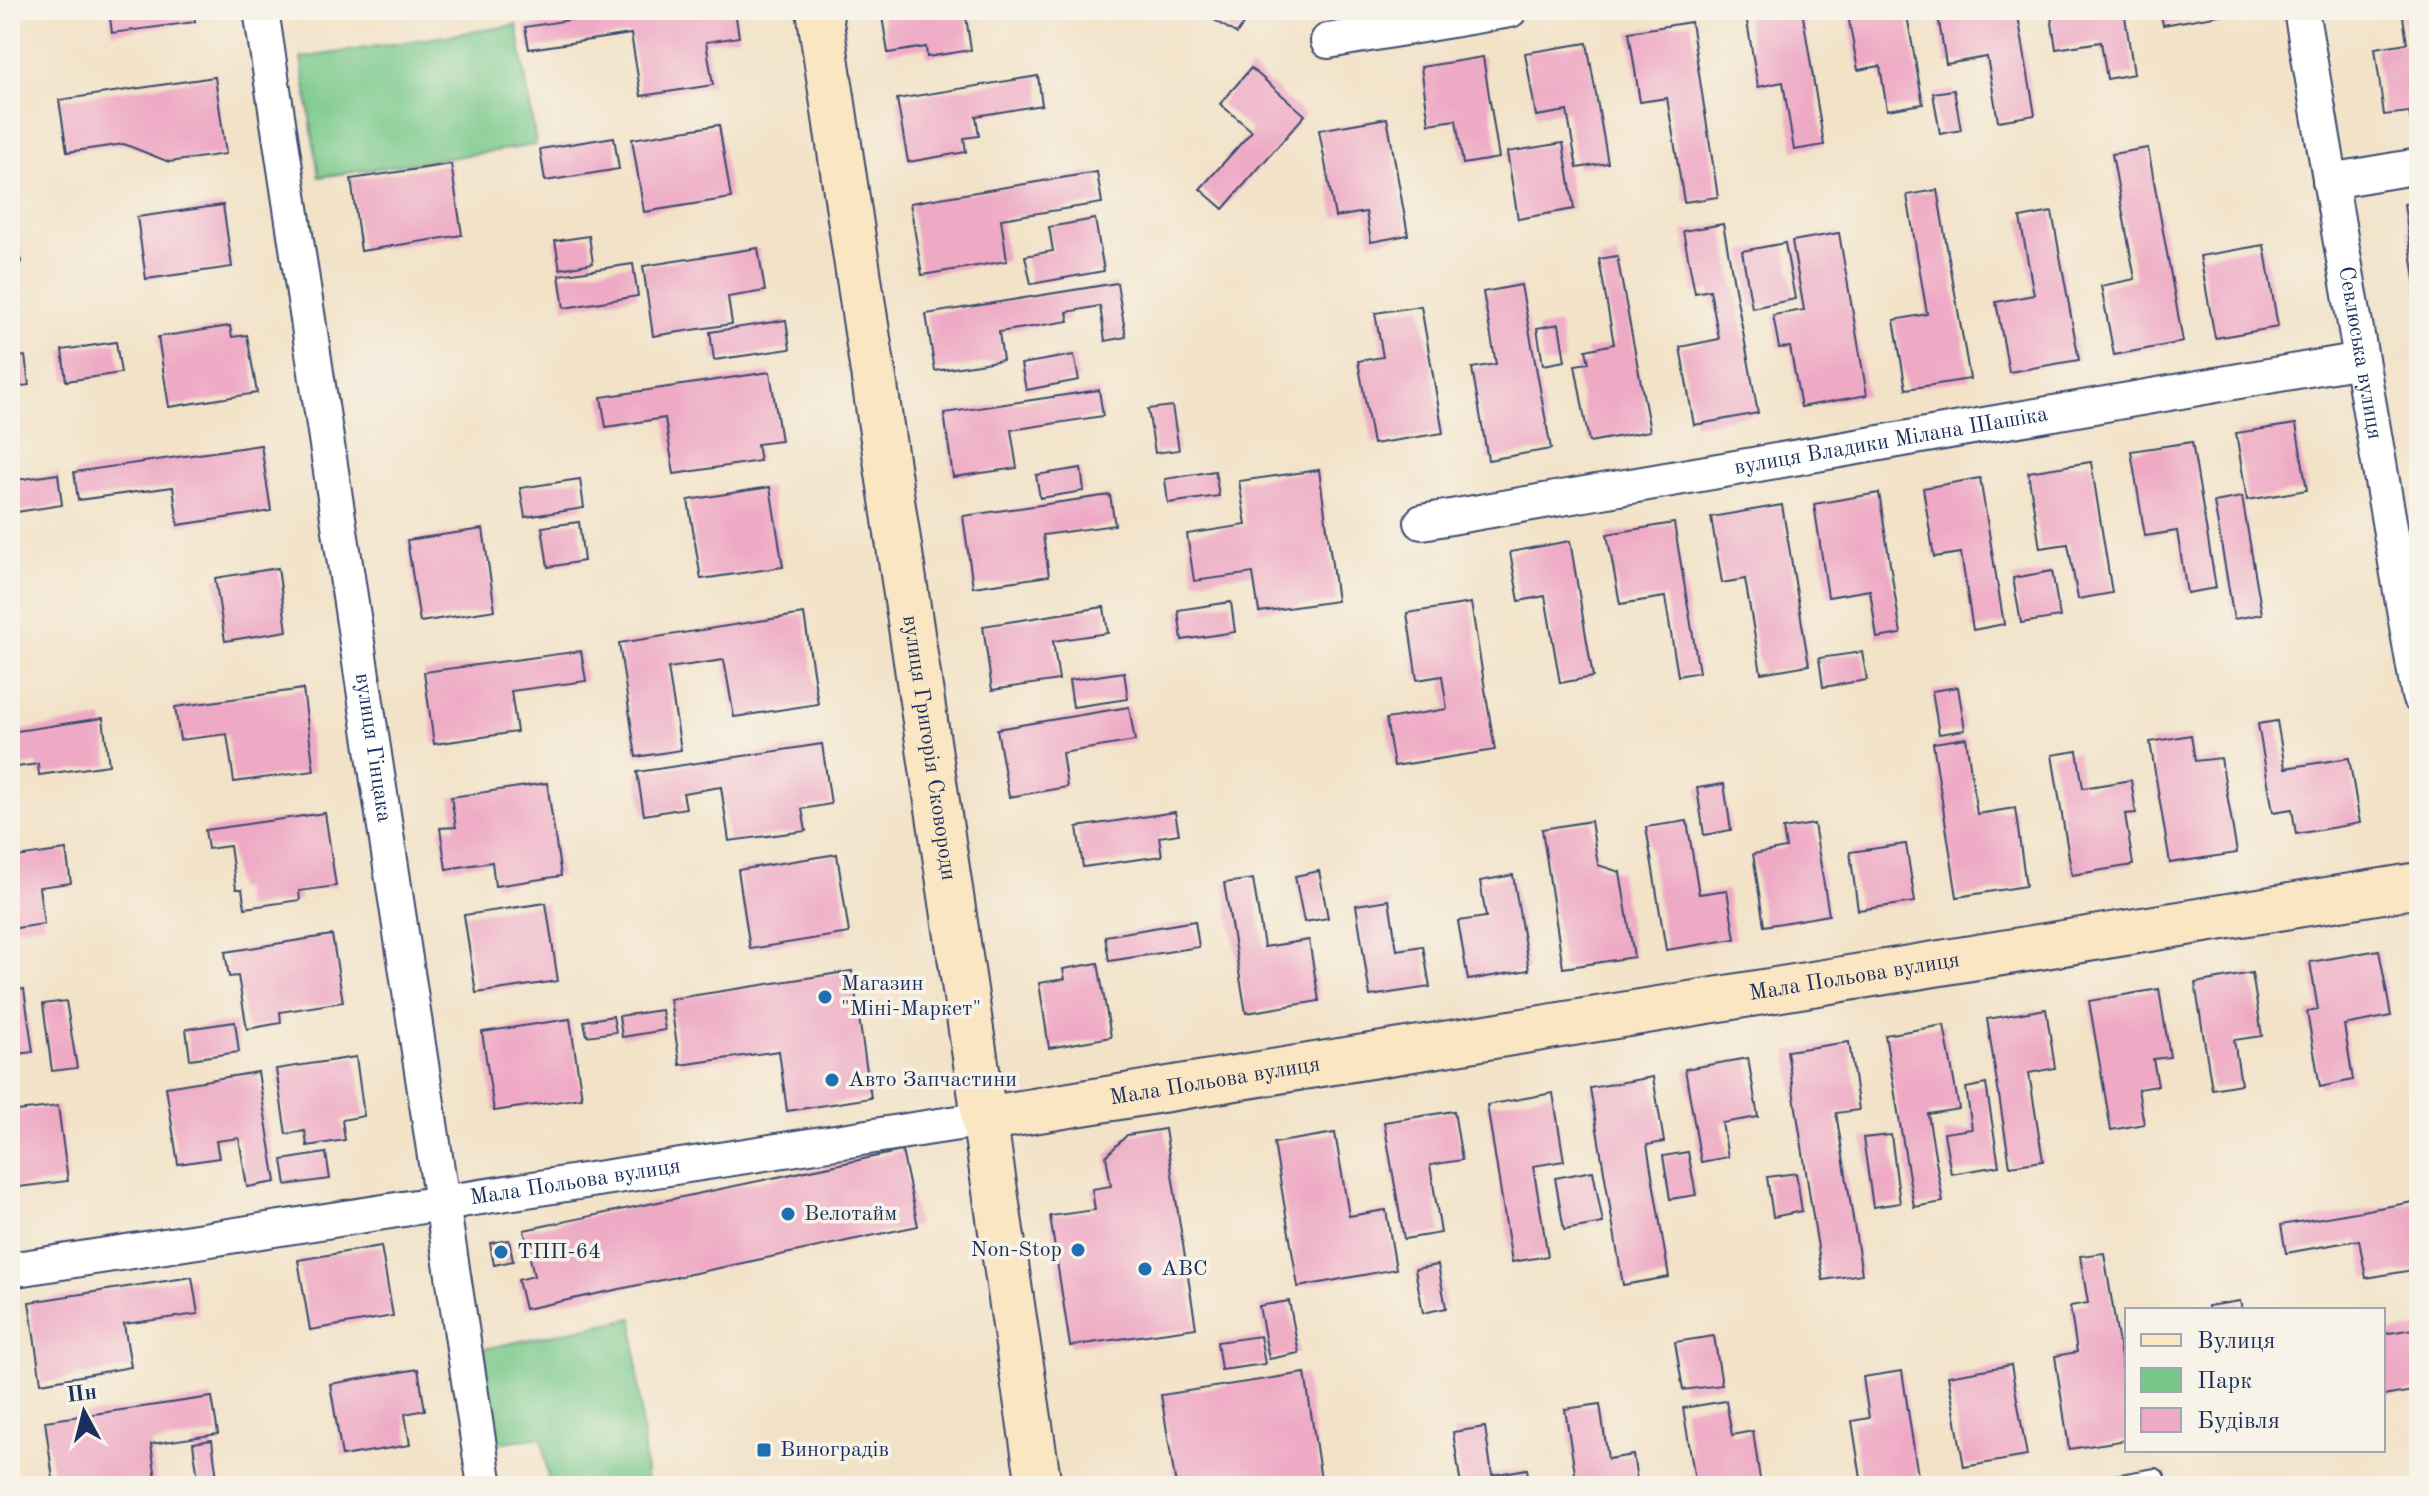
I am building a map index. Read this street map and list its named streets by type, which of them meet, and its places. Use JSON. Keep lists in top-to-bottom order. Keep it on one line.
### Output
{"streets":{"main road":["вулиця Григорія Сковороди","Мала Польова вулиця"],"street":["Севлюська вулиця","вулиця Владики Мілана Шашіка","вулиця Гінцака"]},"crossings":[["Севлюська вулиця","вулиця Владики Мілана Шашіка"],["вулиця Гінцака","Мала Польова вулиця"],["вулиця Григорія Сковороди","Мала Польова вулиця"]],"places":{"other":["Магазин \"Міні-Маркет\"","Авто Запчастини","Велотайм","Non-Stop","ТПП-64","ABC"],"transit":["Виноградів"]},"legend":["Вулиця","Парк","Будівля"],"north":"top"}
